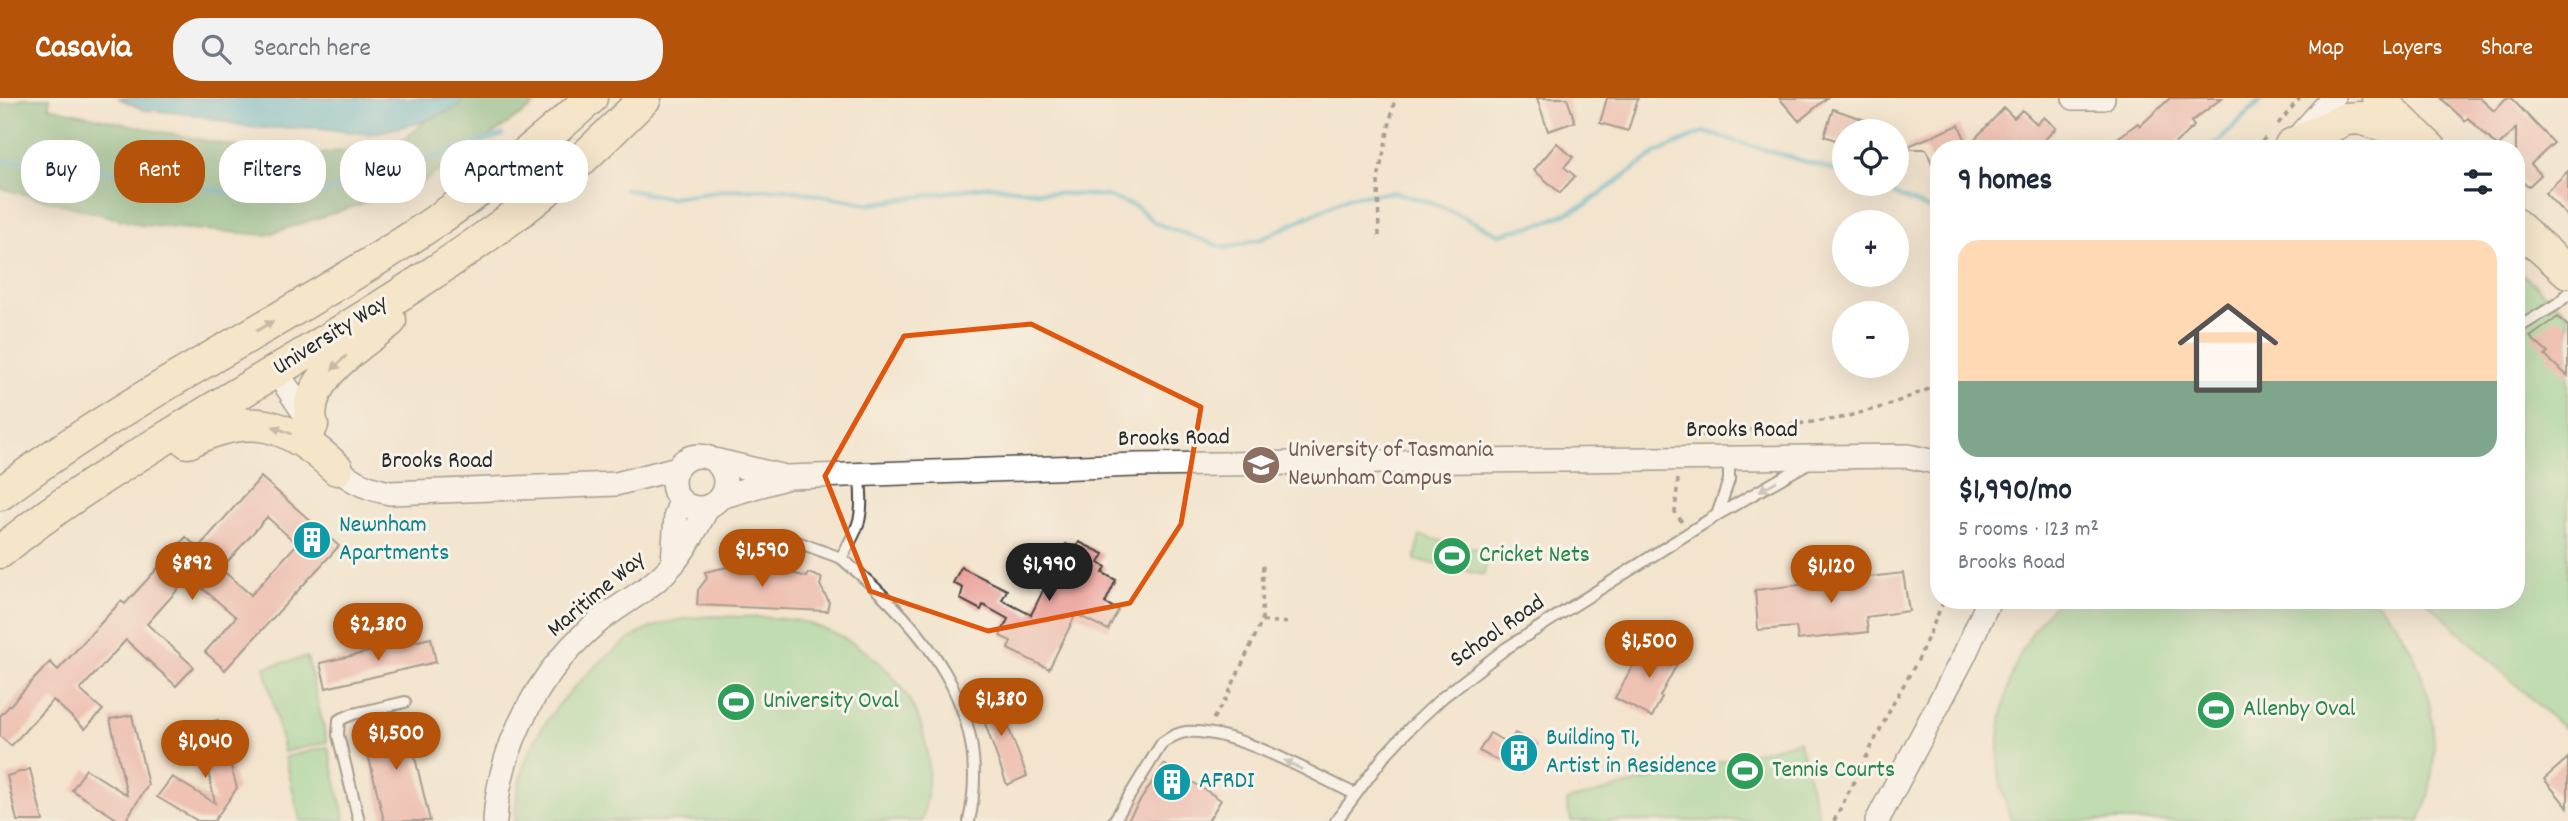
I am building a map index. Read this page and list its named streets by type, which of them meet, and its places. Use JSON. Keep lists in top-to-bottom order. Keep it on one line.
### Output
{"streets":{"main road":["University Way"],"street":["Brooks Road","Maritime Way"],"lane":["School Road"]},"crossings":[["Brooks Road","Maritime Way"],["Brooks Road","School Road"]],"places":{"school or university":["University of Tasmania Newnham Campus"],"building":["Newnham Apartments","Building T1, Artist in Residence","AFRDI"],"sports":["Cricket Nets","University Oval","Allenby Oval","Tennis Courts"]},"page":{"header":"Casavia","search":"Search here","nav":["Map","Layers","Share"],"map_buttons":["+","−"],"chip":["Buy","Rent","Filters","New","Apartment"],"heading":"9 homes","list":[{"name":"$1,990/mo","note":"5 rooms · 123 m² · Brooks Road"}],"price":["$1,590","$892","$1,990","$1,120","$2,380","$1,500","$1,380","$1,500","$1,040"]}}
